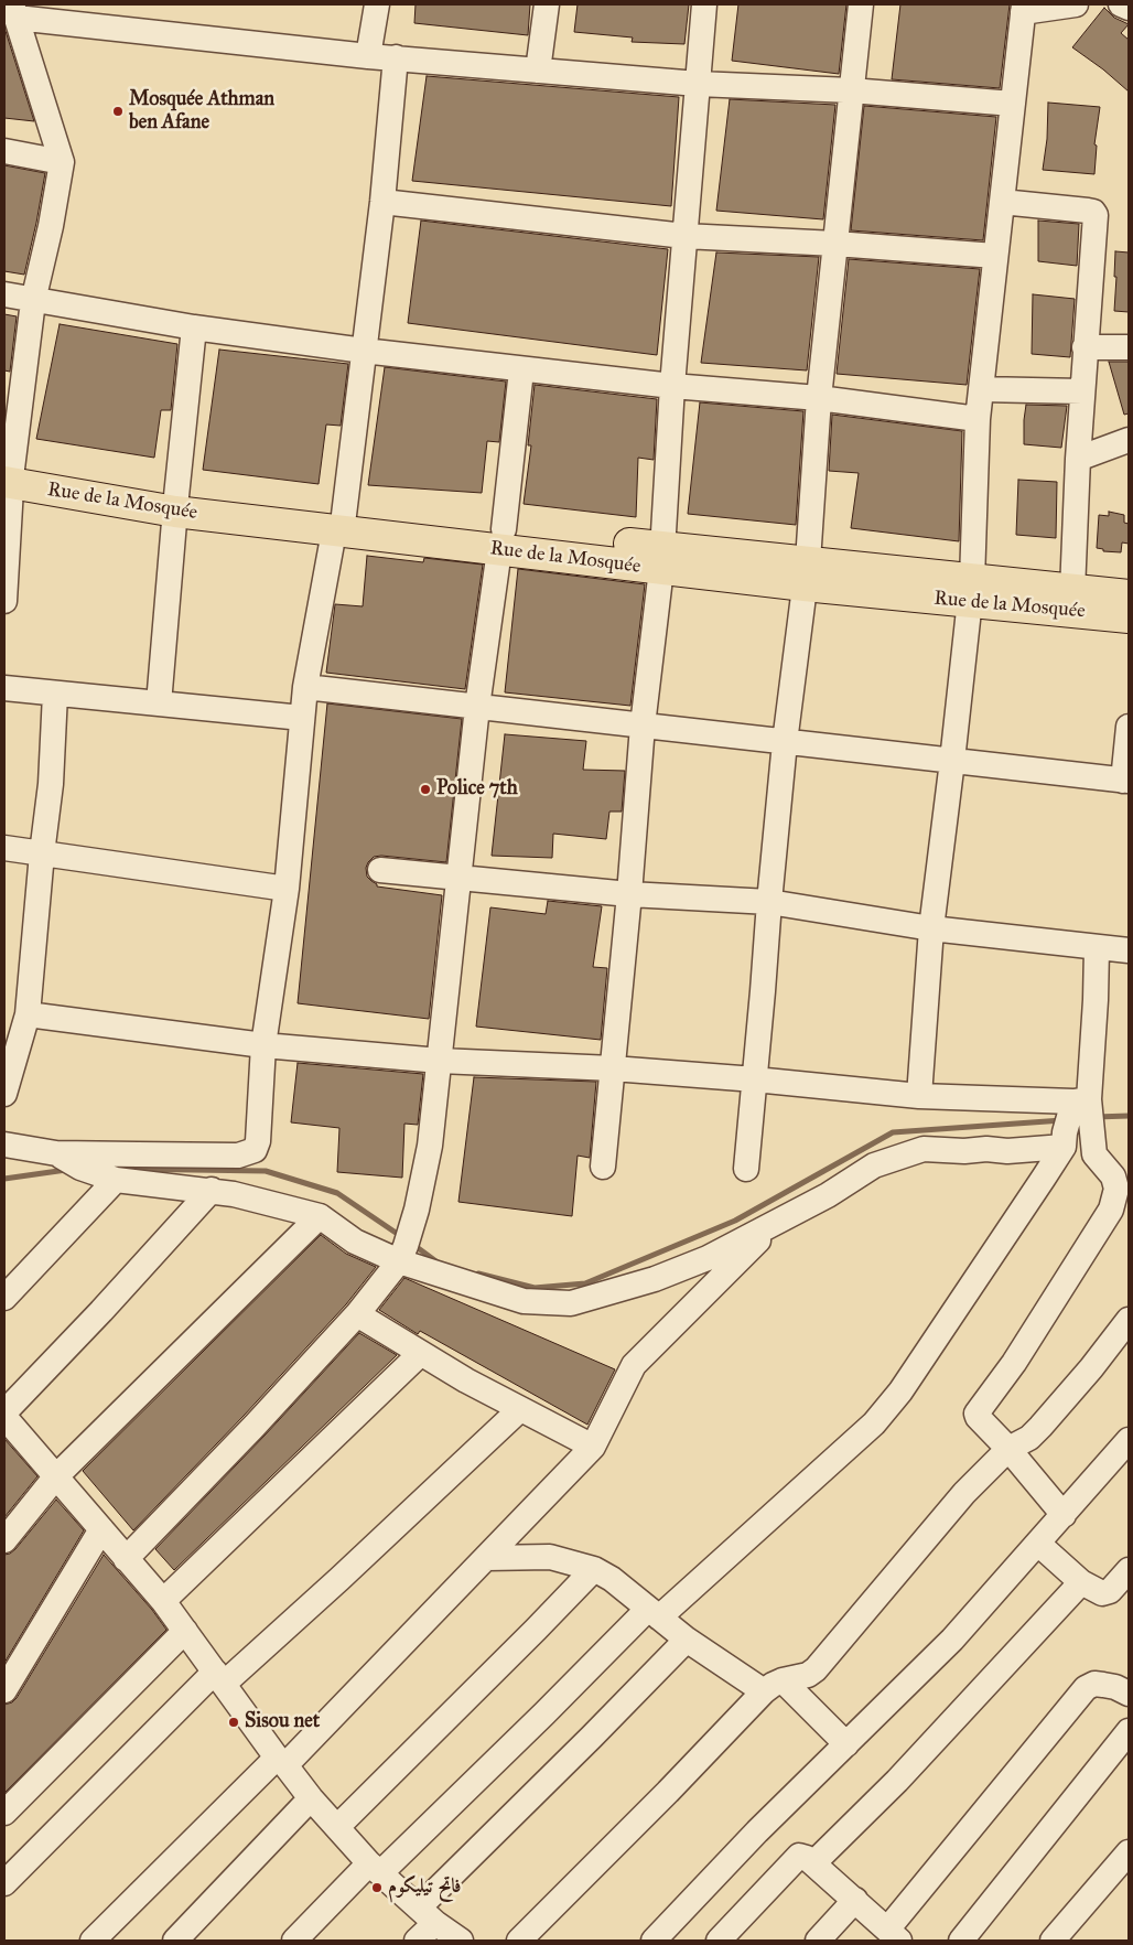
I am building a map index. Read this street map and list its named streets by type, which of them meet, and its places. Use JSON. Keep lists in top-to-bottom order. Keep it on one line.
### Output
{"streets":{"main road":["Rue de la Mosquée"]},"places":["Mosquée Athman ben Afane","Police 7th","Sisou net","فاتح تيليكوم"]}
